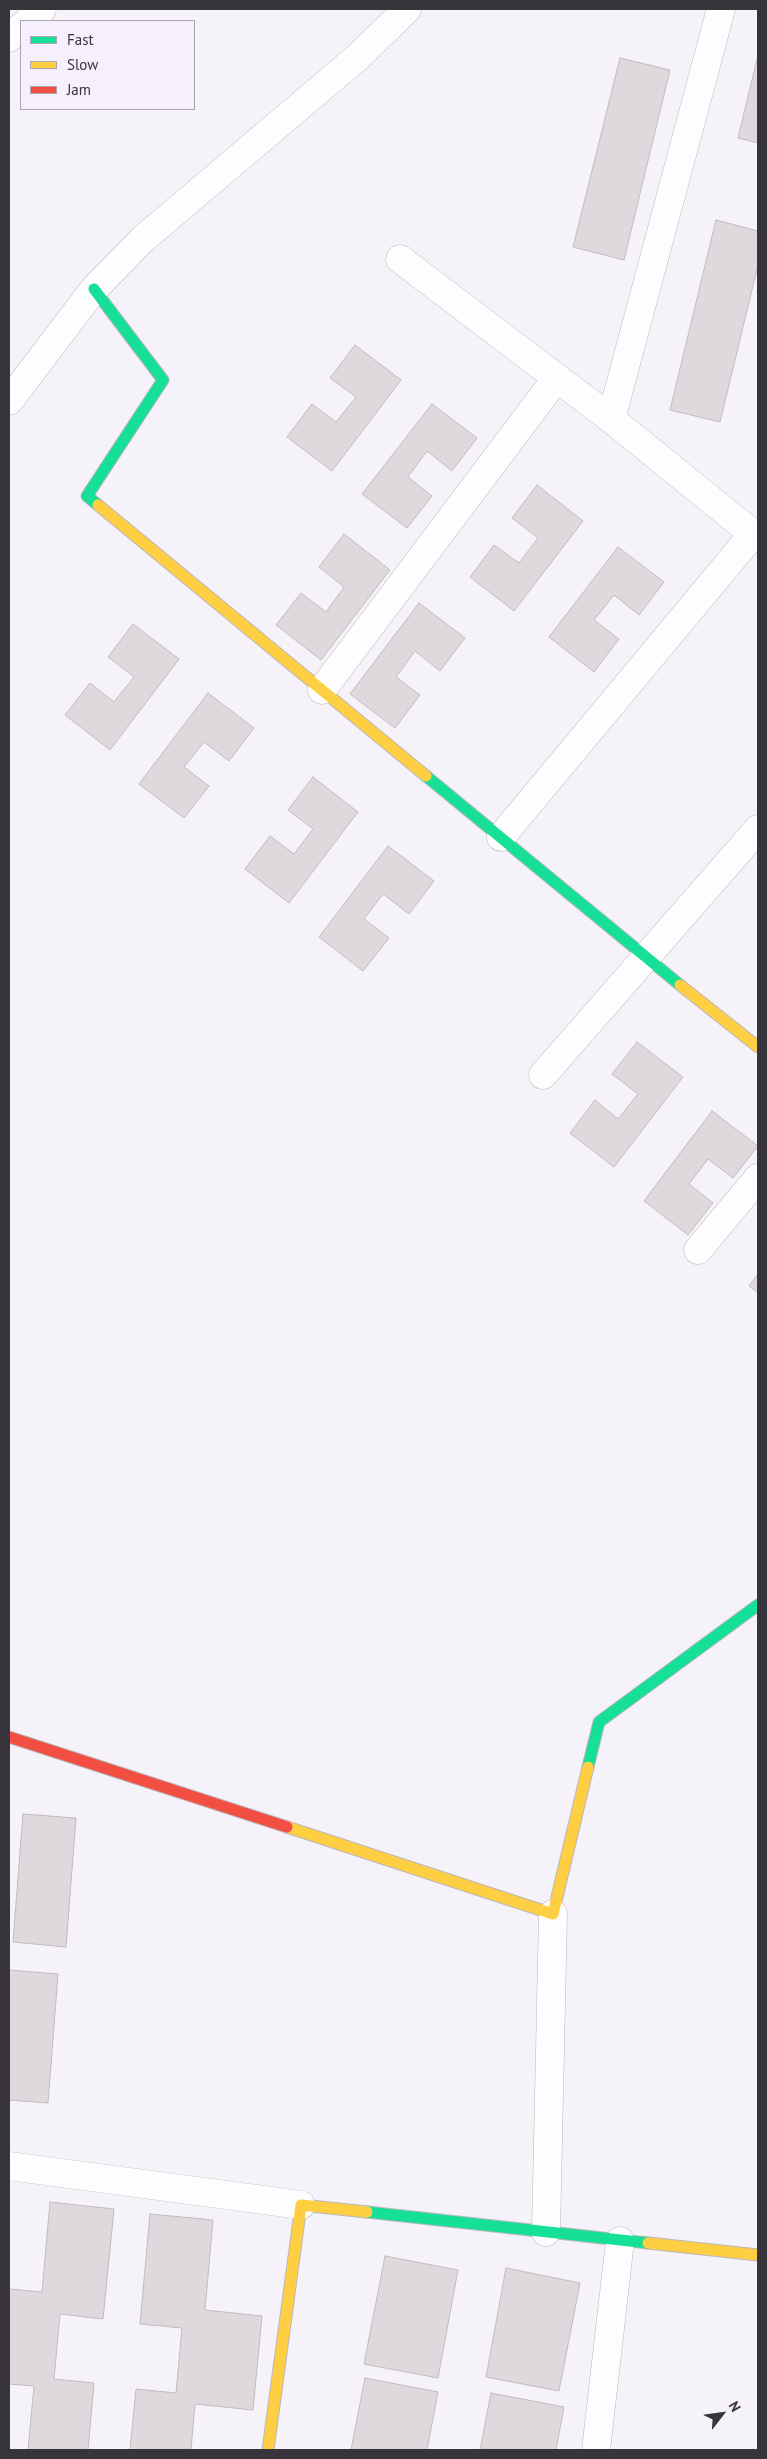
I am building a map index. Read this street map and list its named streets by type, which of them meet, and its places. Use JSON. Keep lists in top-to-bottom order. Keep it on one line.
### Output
{"legend":["Fast","Slow","Jam"],"north":"top right"}
